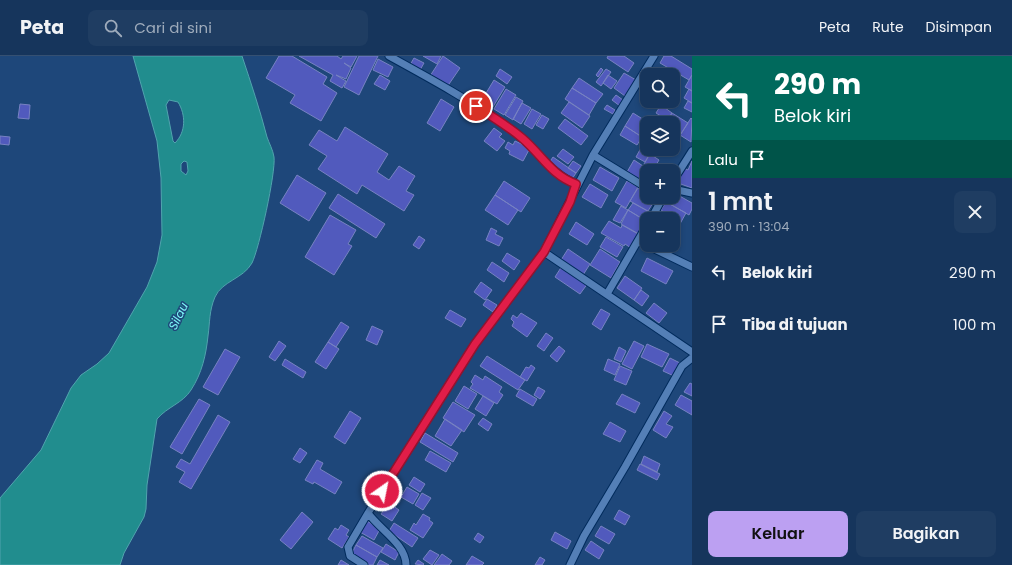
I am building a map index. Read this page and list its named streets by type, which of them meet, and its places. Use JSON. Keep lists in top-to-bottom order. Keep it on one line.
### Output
{"water":["Silau"],"page":{"header":"Peta","search":"Cari di sini","nav":["Peta","Rute","Disimpan"],"turn":["290 m","Belok kiri"],"map_buttons":["+","−"],"then":"Lalu","heading":["1 mnt","390 m · 13:04"],"list":[{"name":"Belok kiri","value":"290 m"},{"name":"Tiba di tujuan","value":"100 m"}],"buttons":["Keluar","Bagikan"]}}
